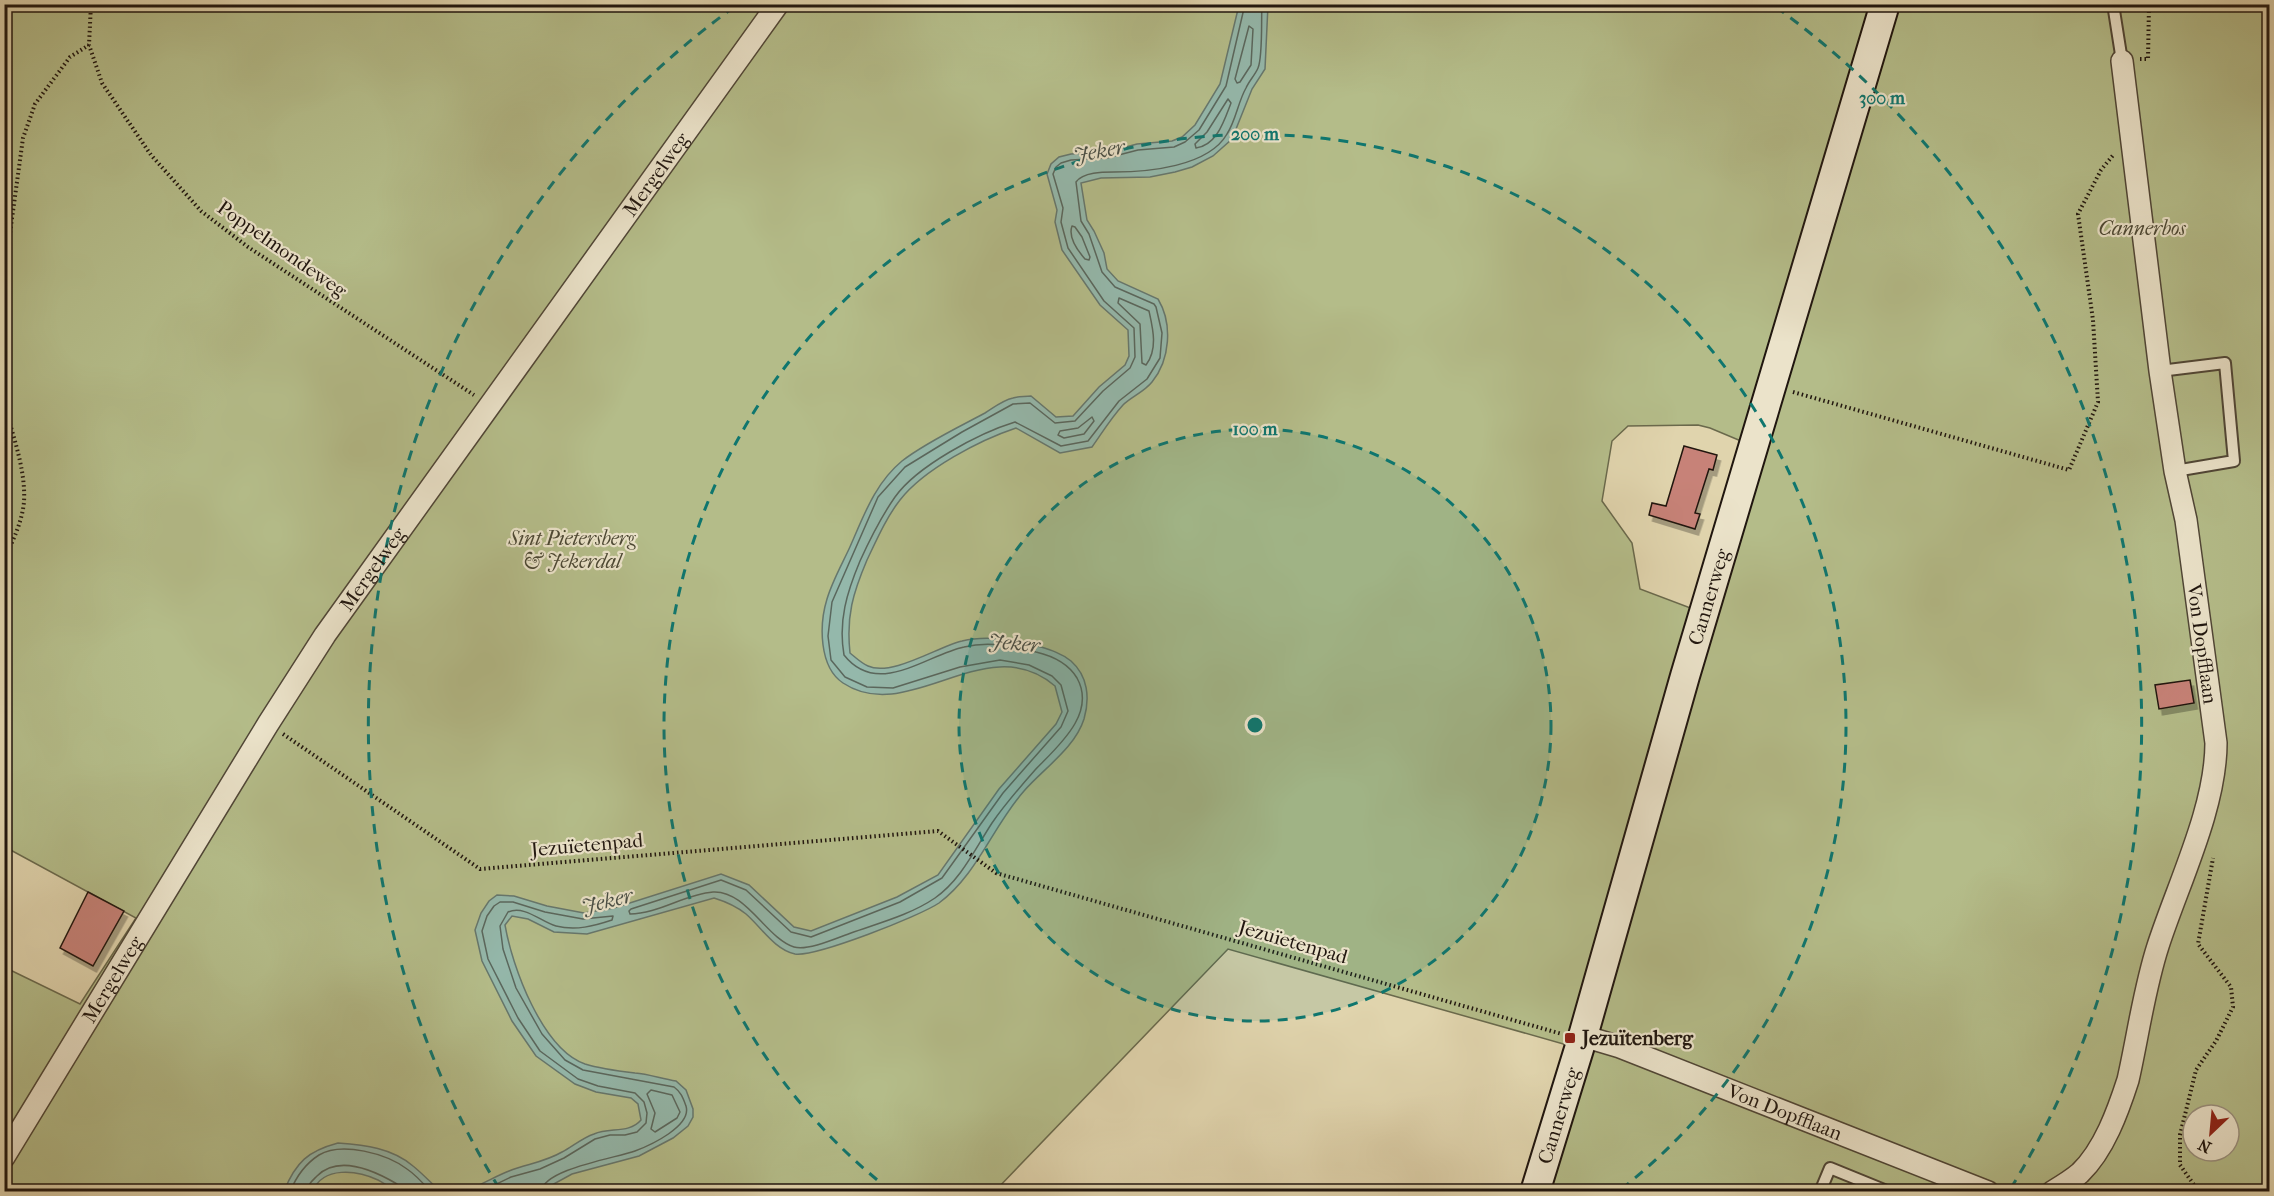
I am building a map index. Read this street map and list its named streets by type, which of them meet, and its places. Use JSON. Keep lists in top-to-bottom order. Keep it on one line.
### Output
{"streets":{"main road":["Cannerweg"],"street":["Mergelweg","Von Dopfflaan"],"path":["Poppelmondeweg","Jezuïetenpad"]},"crossings":[["Mergelweg","Poppelmondeweg"],["Mergelweg","Jezuïetenpad"],["Cannerweg","Von Dopfflaan"],["Cannerweg","Jezuïetenpad"],["Von Dopfflaan","Jezuïetenpad"]],"water":["Jeker"],"parks":["Cannerbos","Sint Pietersberg & Jekerdal"],"places":{"transit":["Jezuïtenberg"]},"north":"bottom left","rings":["300 m","200 m","100 m"]}
